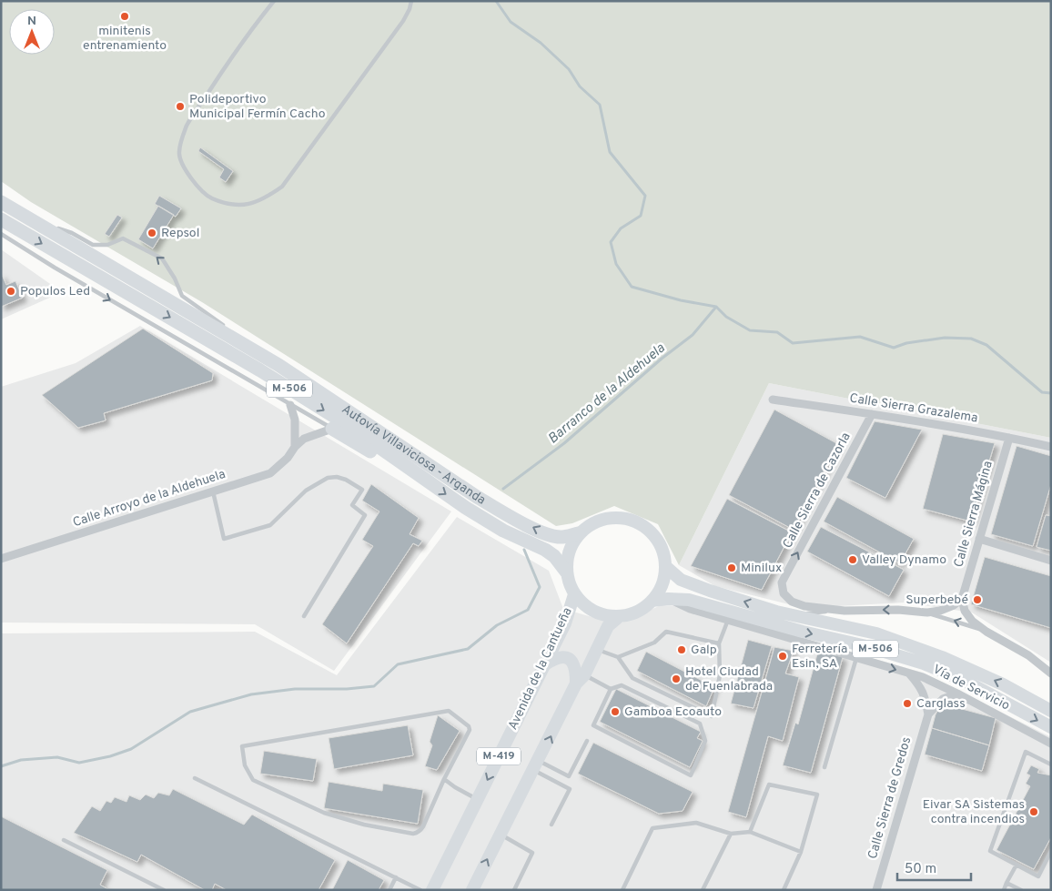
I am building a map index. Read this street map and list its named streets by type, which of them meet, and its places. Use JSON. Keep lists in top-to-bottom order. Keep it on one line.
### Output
{"streets":{"highway":["M-506","Autovía Villaviciosa - Arganda"],"main road":["Avenida de la Cantueña","M-419"],"street":["Calle Sierra Grazalema","Calle Sierra de Cazorla","Calle Arroyo de la Aldehuela","Calle Sierra Mágina","Vía de Servicio","Calle Sierra de Gredos"]},"crossings":[["M-506","Autovía Villaviciosa - Arganda"],["M-506","Avenida de la Cantueña"],["M-506","Vía de Servicio"],["M-506","M-419"],["Calle Sierra Grazalema","Calle Sierra de Cazorla"],["Calle Sierra Grazalema","Calle Sierra Mágina"],["Autovía Villaviciosa - Arganda","Avenida de la Cantueña"],["Autovía Villaviciosa - Arganda","M-419"],["Avenida de la Cantueña","M-419"],["Vía de Servicio","Calle Sierra de Gredos"]],"water":["Barranco de la Aldehuela"],"places":["minitenis entrenamiento","Polideportivo Municipal Fermín Cacho","Repsol","Populos Led","Valley Dynamo","Minilux","Superbebé","Galp","Ferretería Esin, SA","Hotel Ciudad de Fuenlabrada","Carglass","Gamboa Ecoauto","Eivar SA Sistemas contra incendios"],"scale_bar":"50 m","north":"top"}
